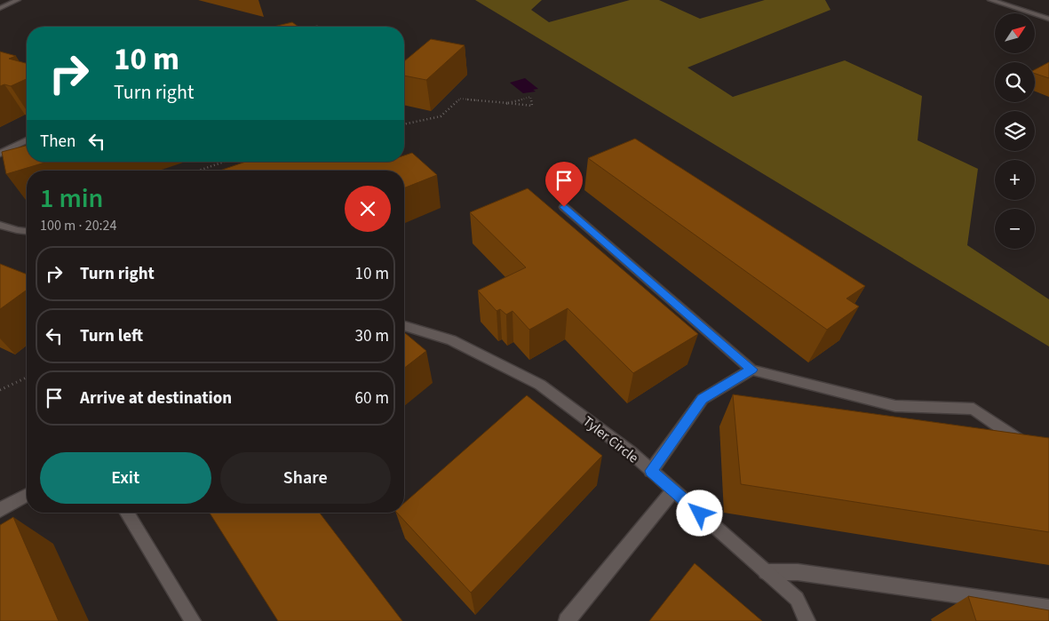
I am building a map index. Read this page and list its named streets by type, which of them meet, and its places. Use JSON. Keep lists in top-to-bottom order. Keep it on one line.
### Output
{"streets":{"street":["Tyler Circle"]},"north":"top right","page":{"map_buttons":["+","−"],"turn":["10 m","Turn right"],"then":"Then","heading":["1 min","100 m · 20:24"],"list":[{"name":"Turn right","value":"10 m"},{"name":"Turn left","value":"30 m"},{"name":"Arrive at destination","value":"60 m"}],"buttons":["Exit","Share"]}}
